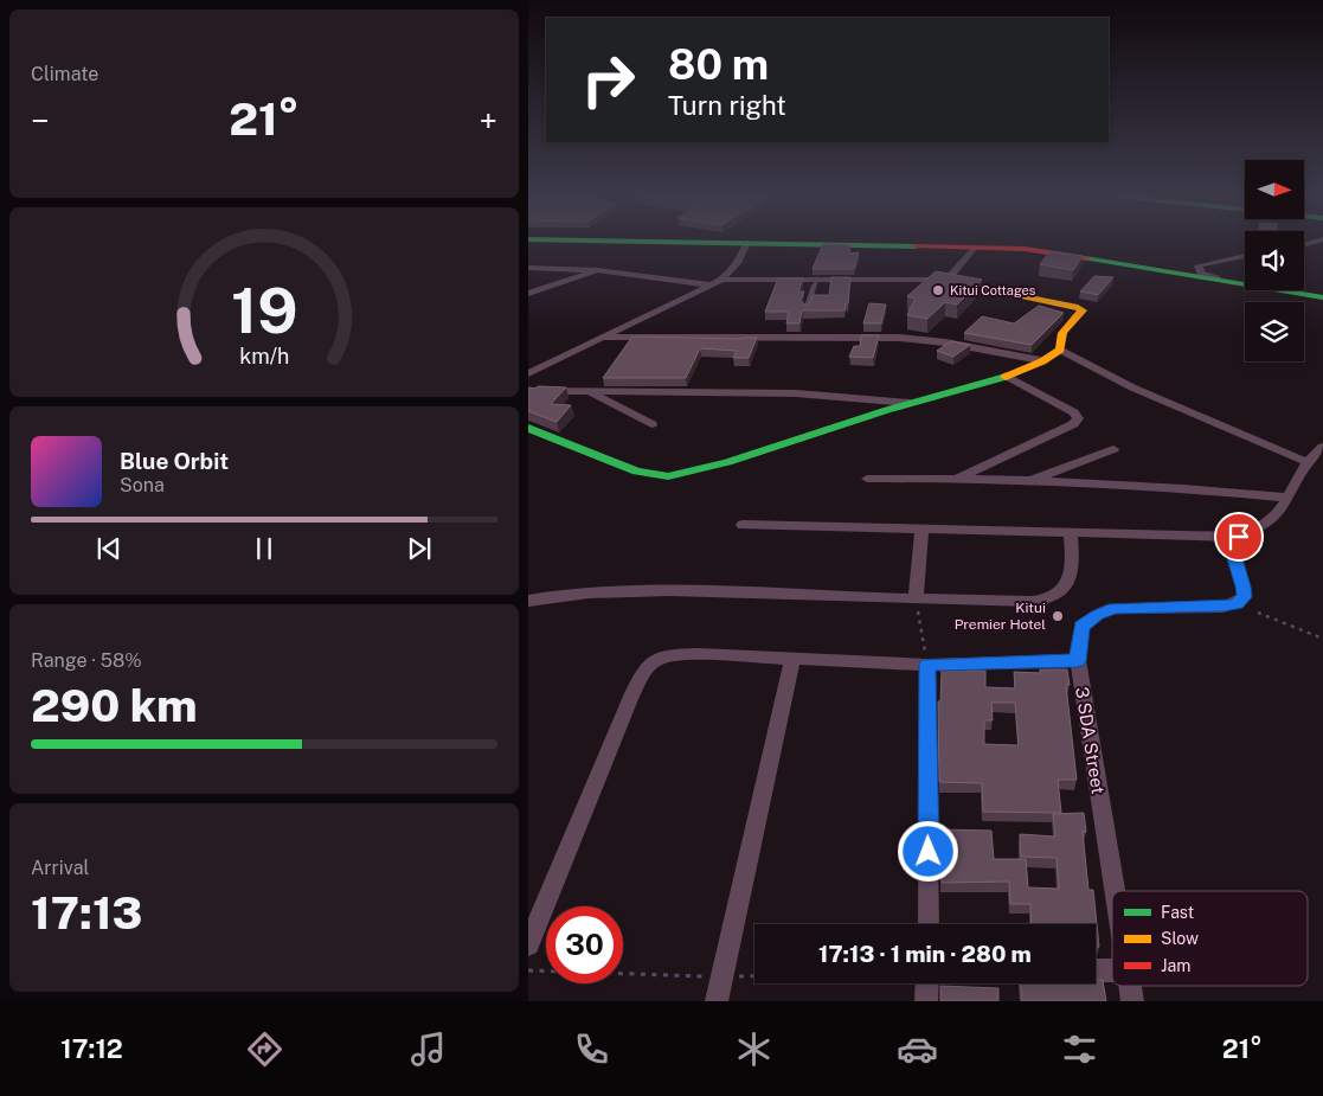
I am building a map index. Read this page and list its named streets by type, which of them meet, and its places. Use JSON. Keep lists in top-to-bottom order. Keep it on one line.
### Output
{"streets":{"street":["3 SDA Street"]},"places":["Kitui Cottages","Kitui Premier Hotel"],"legend":["Fast","Slow","Jam"],"north":"right","page":{"tile":["Climate",["Range · 58%","290 km"],["Arrival","17:13"]],"turn":["80 m","Turn right"],"heat":["−","21°","+"],"song":["Blue Orbit","Sona"],"limit":"30","trip":"17:13 · 1 min · 280 m","tabs":["17:12","21°"],"gauge":["19","km/h"]}}
